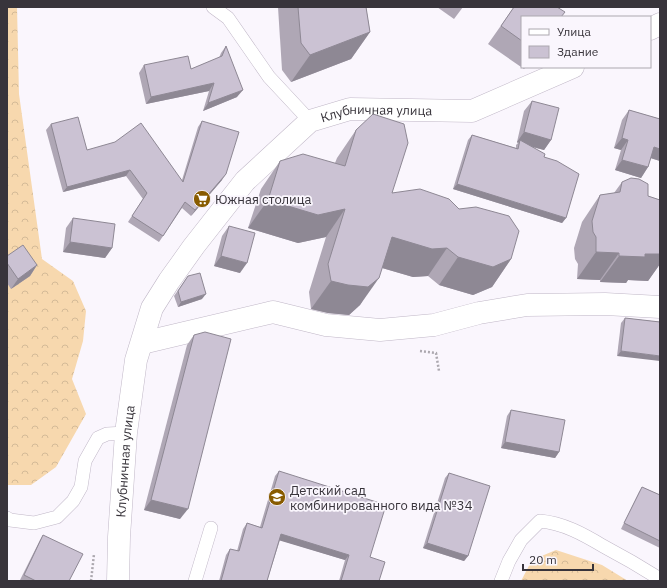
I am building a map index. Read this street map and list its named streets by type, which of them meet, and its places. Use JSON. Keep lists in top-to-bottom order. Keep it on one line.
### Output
{"streets":{"street":["Клубничная улица"]},"places":{"supermarket":["Южная столица"],"school or university":["Детский сад комбинированного вида №34"]},"legend":["Улица","Здание"],"scale_bar":"20 m"}
